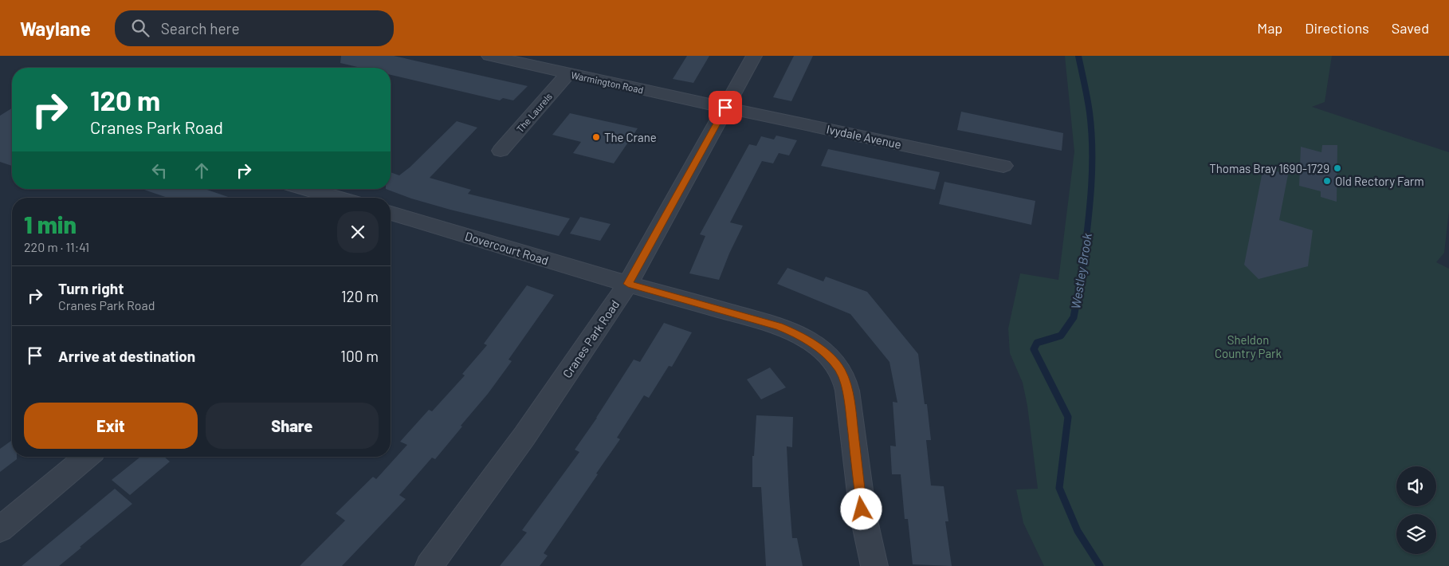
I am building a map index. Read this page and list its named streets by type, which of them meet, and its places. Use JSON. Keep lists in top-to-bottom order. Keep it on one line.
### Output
{"streets":{"street":["Warmington Road","The Laurels","Ivydale Avenue","Dovercourt Road","Cranes Park Road"]},"crossings":[["Warmington Road","The Laurels"],["Warmington Road","Ivydale Avenue"],["Warmington Road","Cranes Park Road"],["Ivydale Avenue","Cranes Park Road"],["Dovercourt Road","Cranes Park Road"]],"water":["Westley Brook"],"parks":["Sheldon Country Park"],"places":["The Crane","Thomas Bray 1690-1729","Old Rectory Farm"],"page":{"header":"Waylane","search":"Search here","nav":["Map","Directions","Saved"],"turn":["120 m","Cranes Park Road"],"heading":["1 min","220 m · 11:41"],"list":[{"name":"Turn right","note":"Cranes Park Road","value":"120 m"},{"name":"Arrive at destination","value":"100 m"}],"buttons":["Exit","Share"]}}
